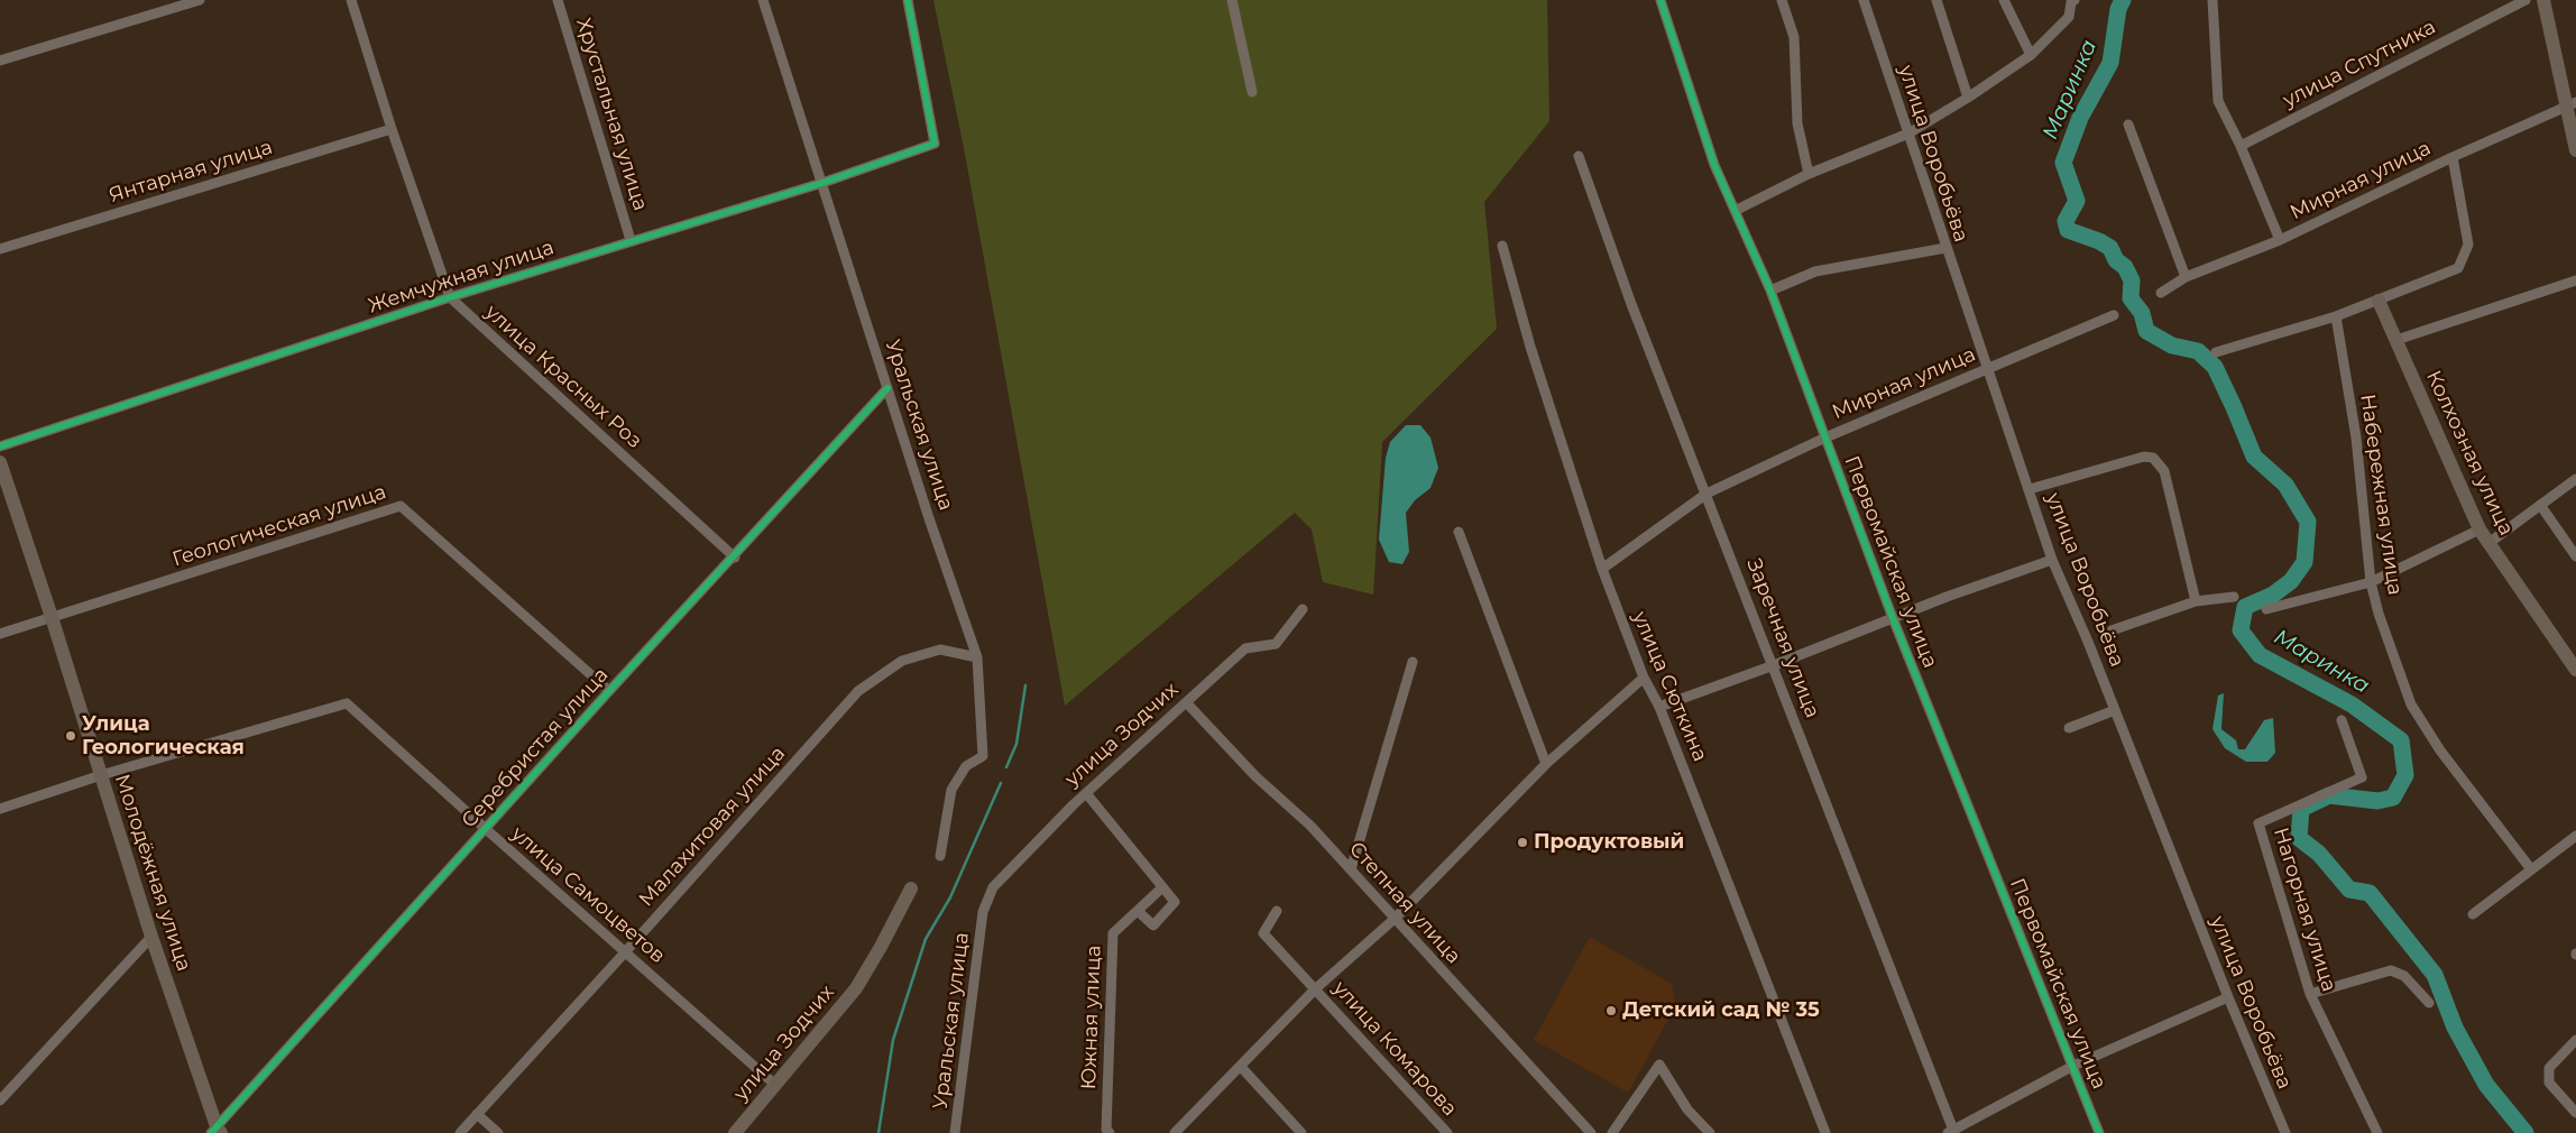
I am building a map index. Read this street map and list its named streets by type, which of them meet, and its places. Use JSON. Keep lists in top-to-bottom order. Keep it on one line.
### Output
{"streets":{"street":["улица Спутника","Хрустальная улица","улица Воробьёва","Янтарная улица","Мирная улица","Жемчужная улица","улица Красных Роз","Уральская улица","Колхозная улица","Набережная улица","Геологическая улица","Первомайская улица","Заречная улица","улица Сюткина","улица Зодчих","Серебристая улица","Малахитовая улица","Молодёжная улица","улица Самоцветов","Степная улица","Нагорная улица","Южная улица","улица Комарова"]},"crossings":[["Хрустальная улица","Жемчужная улица"],["улица Воробьёва","Мирная улица"],["Янтарная улица","улица Красных Роз"],["Мирная улица","Первомайская улица"],["Мирная улица","Заречная улица"],["Мирная улица","улица Сюткина"],["Жемчужная улица","улица Красных Роз"],["Жемчужная улица","Уральская улица"],["улица Красных Роз","Серебристая улица"],["Уральская улица","улица Зодчих"],["Уральская улица","Серебристая улица"],["Уральская улица","Малахитовая улица"],["Геологическая улица","Серебристая улица"],["Геологическая улица","Молодёжная улица"],["улица Зодчих","улица Самоцветов"],["улица Зодчих","Степная улица"],["Серебристая улица","Молодёжная улица"],["Серебристая улица","улица Самоцветов"],["Малахитовая улица","улица Самоцветов"],["Молодёжная улица","улица Самоцветов"]],"water":["Маринка"],"places":["Улица Геологическая","Продуктовый","Детский сад № 35"]}
